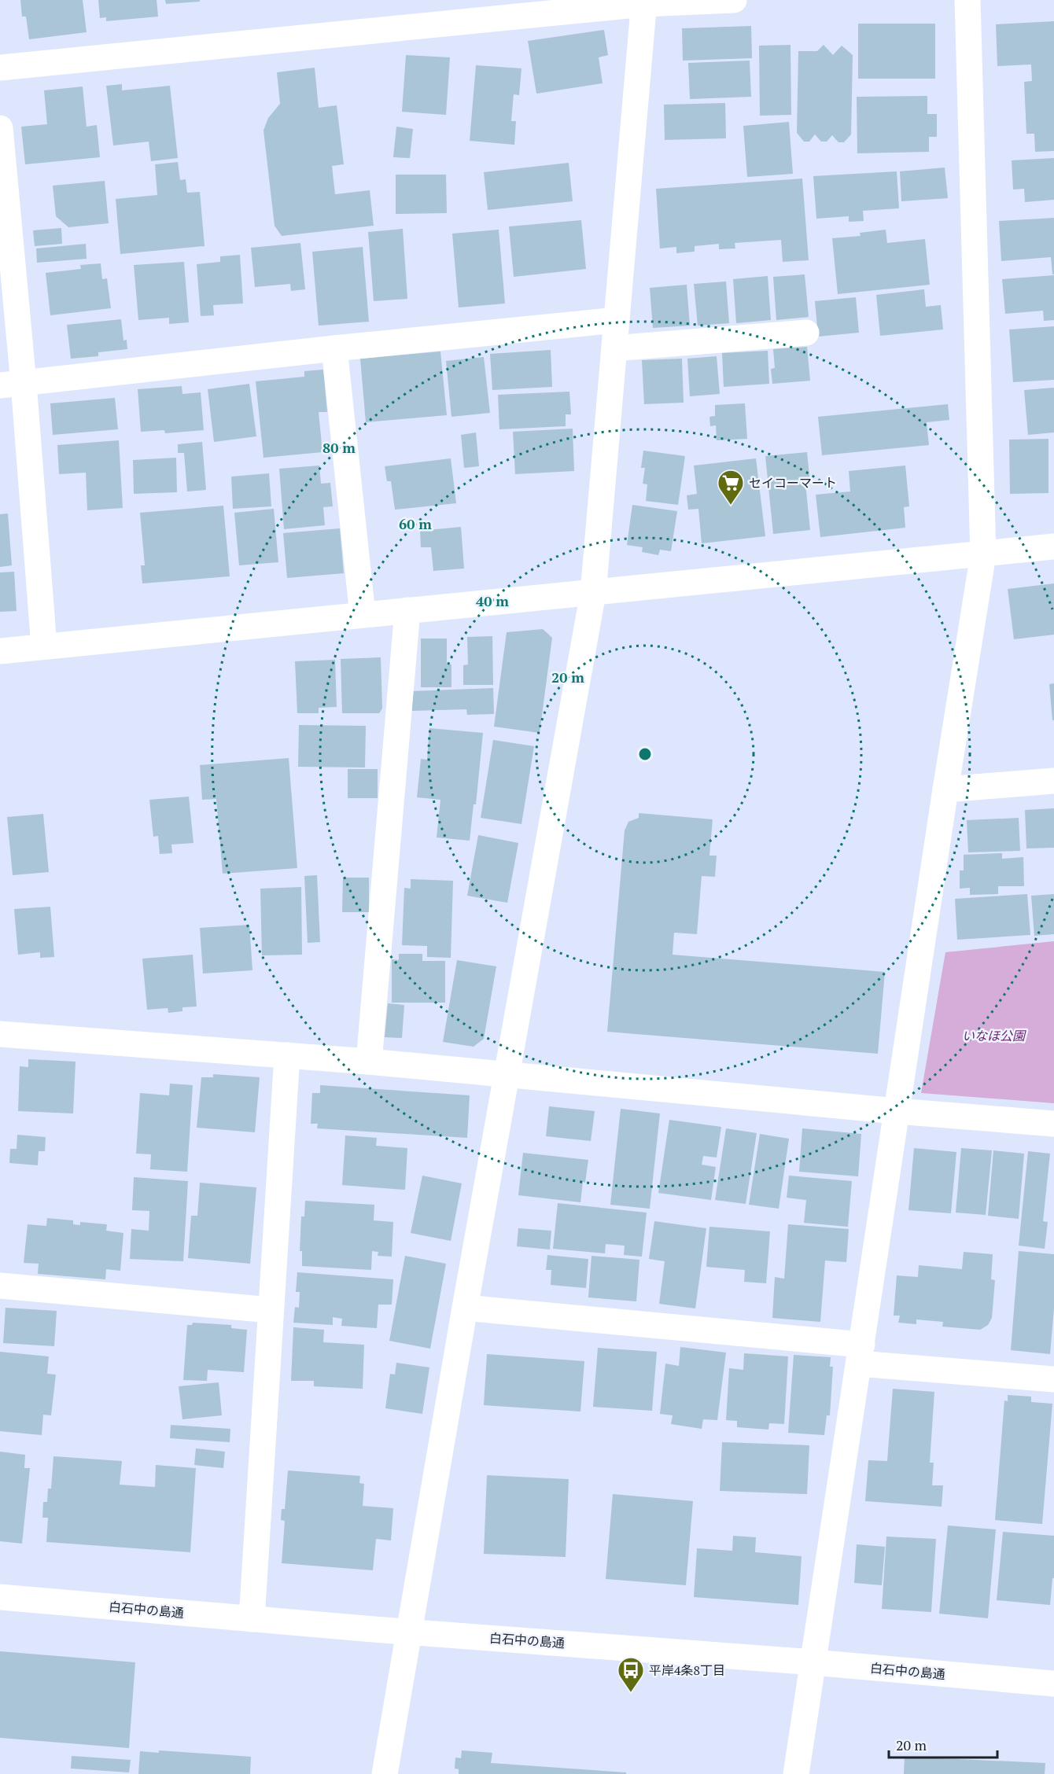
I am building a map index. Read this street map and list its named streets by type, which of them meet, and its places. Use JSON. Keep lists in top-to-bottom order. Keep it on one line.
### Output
{"streets":{"street":["白石中の島通"]},"parks":["いなほ公園"],"places":{"supermarket":["セイコーマート"],"bus stop":["平岸4条8丁目"]},"scale_bar":"20 m","rings":["80 m","60 m","40 m","20 m"]}
